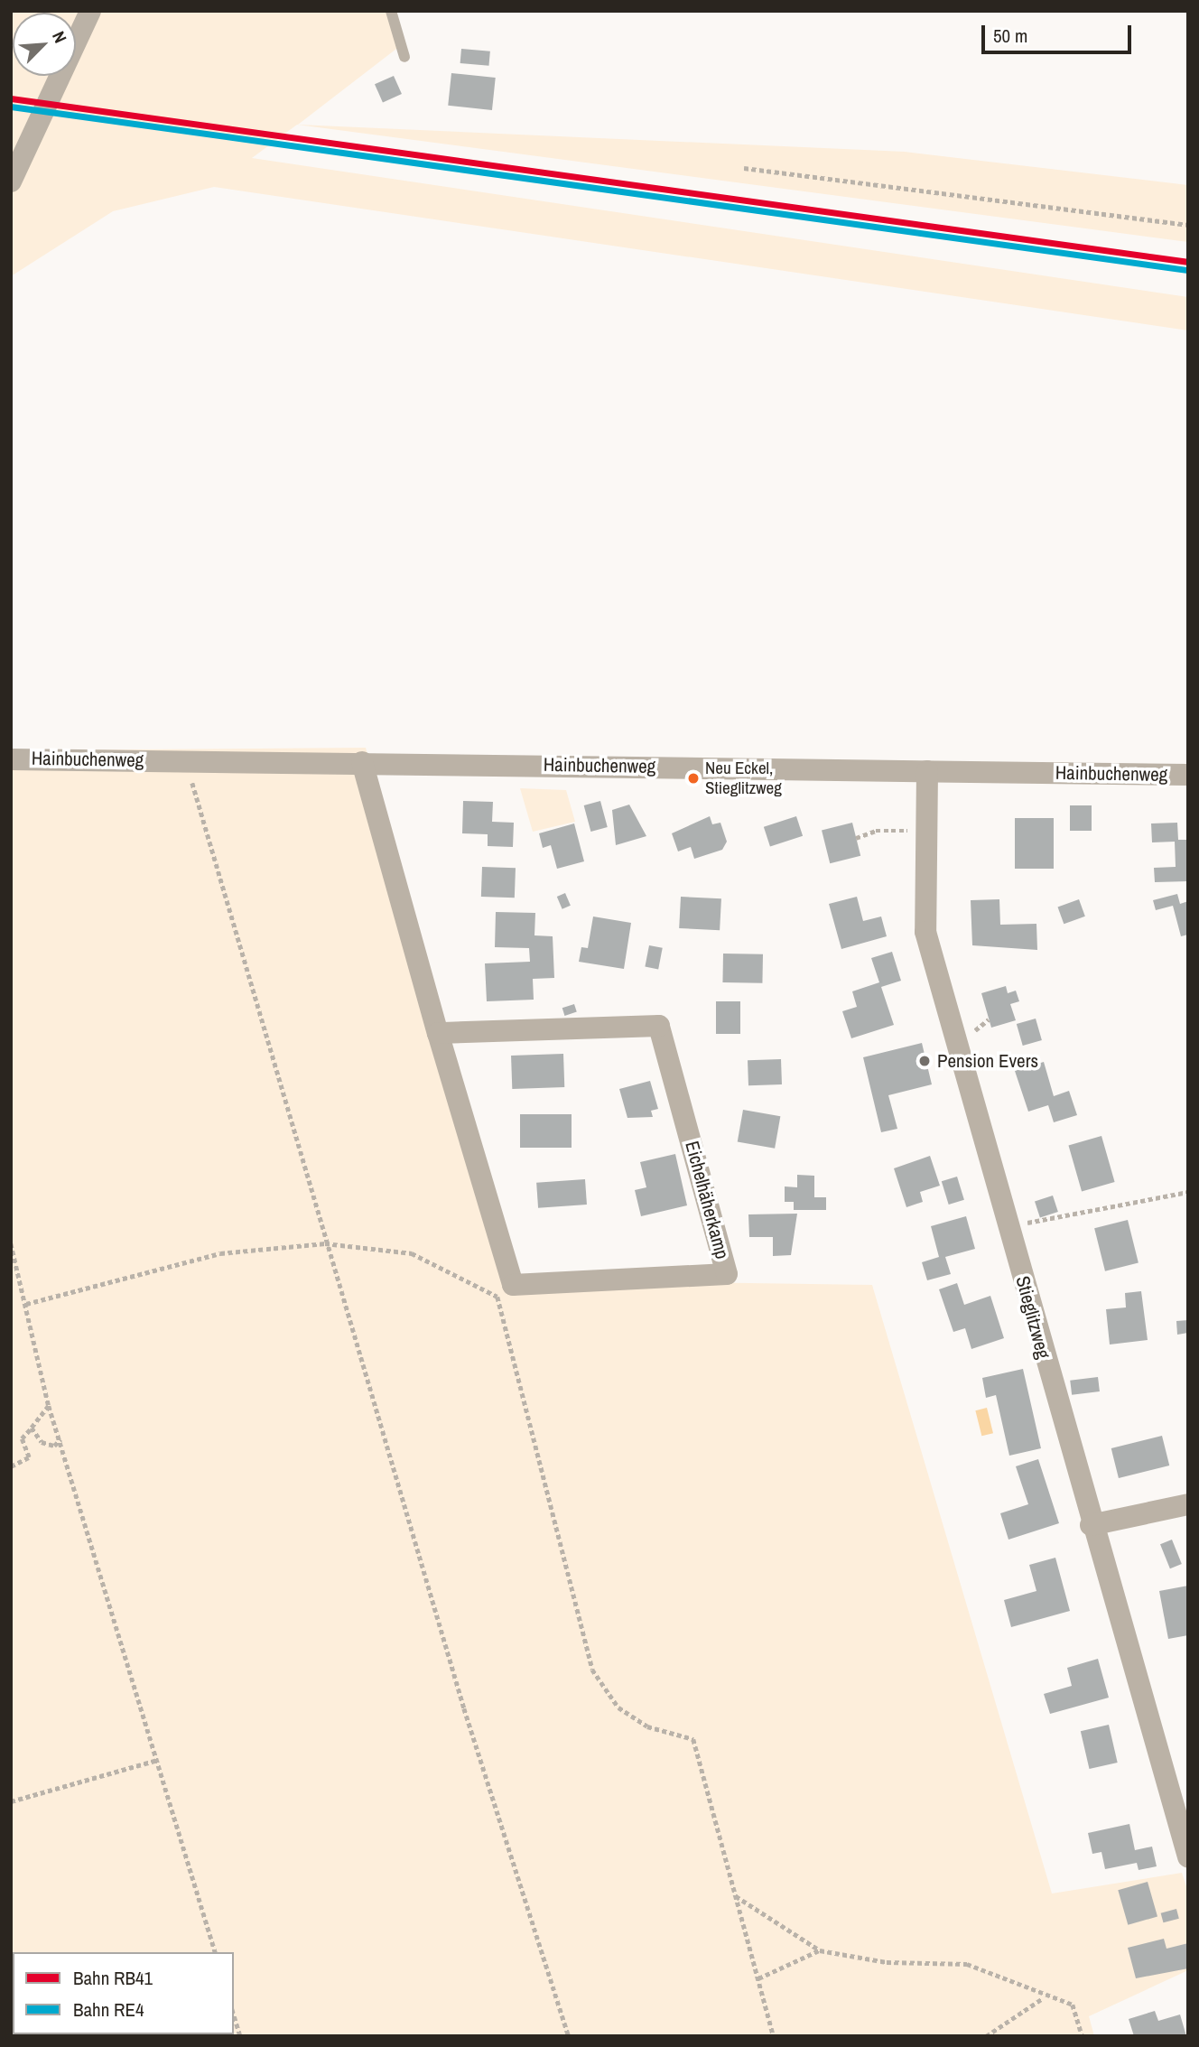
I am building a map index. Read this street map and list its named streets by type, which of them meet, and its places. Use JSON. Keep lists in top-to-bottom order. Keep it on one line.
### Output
{"streets":{"street":["Hainbuchenweg","Eichelhäherkamp","Stieglitzweg"]},"crossings":[["Hainbuchenweg","Eichelhäherkamp"],["Hainbuchenweg","Stieglitzweg"]],"places":["Neu Eckel, Stieglitzweg","Pension Evers"],"lines":["rail line RB41","rail line RE4"],"legend":["Bahn RB41","Bahn RE4"],"scale_bar":"50 m","north":"top right"}
